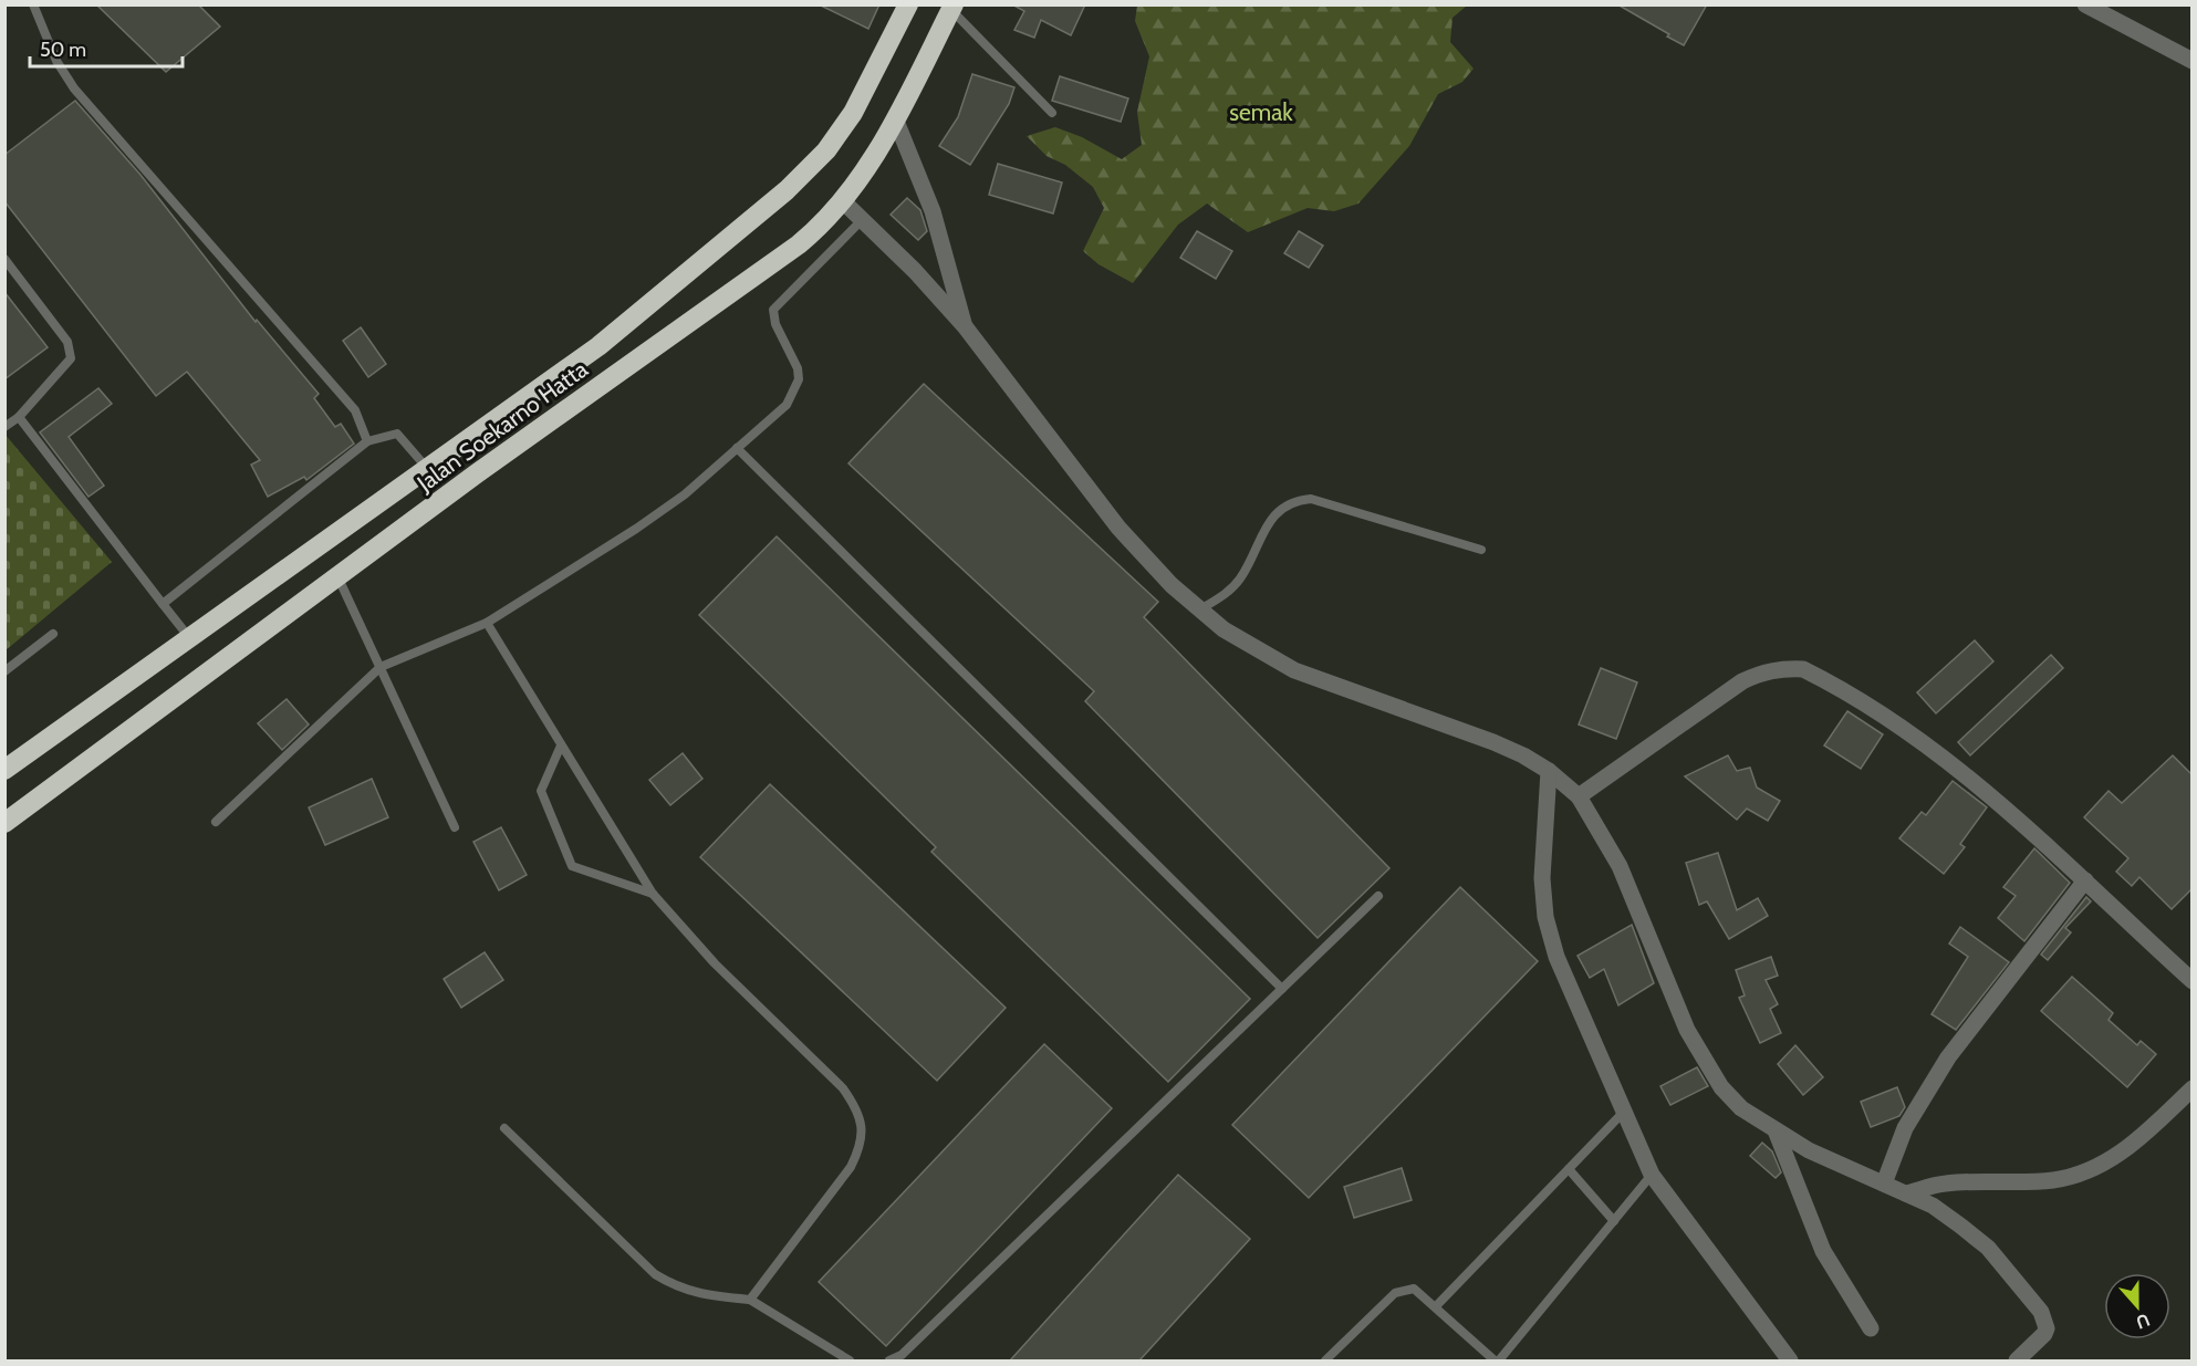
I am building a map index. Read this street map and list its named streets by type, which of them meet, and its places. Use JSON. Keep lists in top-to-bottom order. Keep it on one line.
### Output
{"streets":{"highway":["Jalan Soekarno Hatta"]},"parks":["semak"],"scale_bar":"50 m","north":"bottom"}
